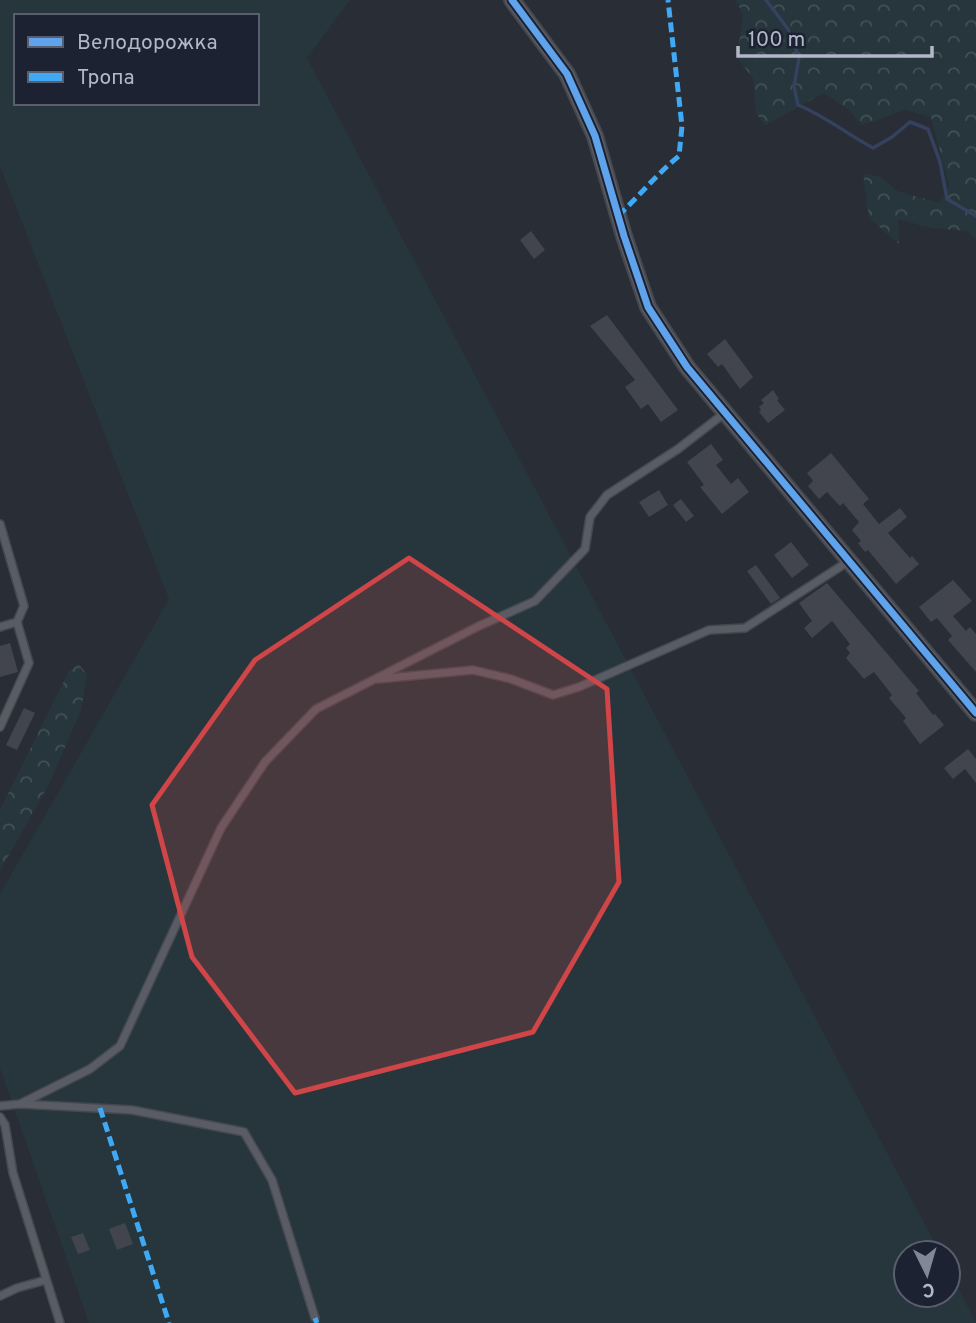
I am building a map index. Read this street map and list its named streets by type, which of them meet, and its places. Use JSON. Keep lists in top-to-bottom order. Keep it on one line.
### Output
{"legend":["Велодорожка","Тропа"],"scale_bar":"100 m","north":"bottom"}
